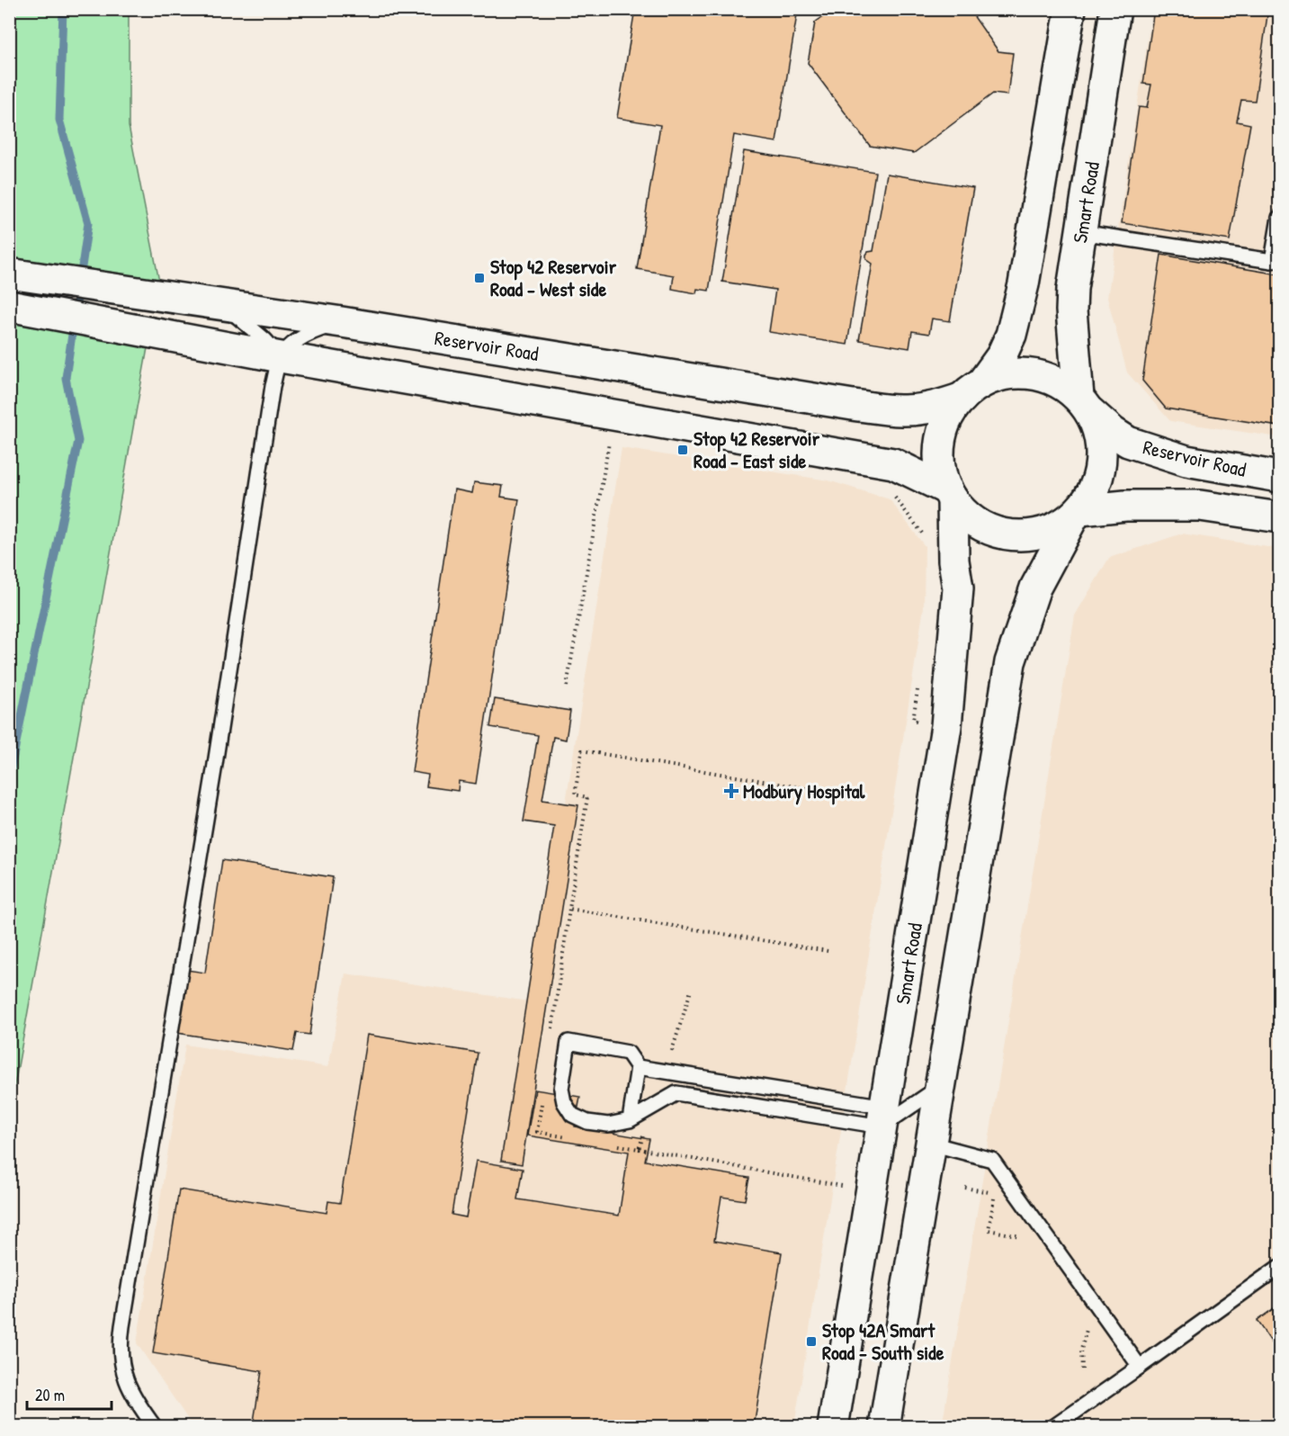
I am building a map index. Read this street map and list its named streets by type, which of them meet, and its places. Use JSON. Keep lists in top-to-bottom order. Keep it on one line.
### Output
{"streets":{"main road":["Smart Road","Reservoir Road"]},"crossings":[["Smart Road","Reservoir Road"]],"places":{"transit":["Stop 42 Reservoir Road - West side","Stop 42 Reservoir Road - East side","Stop 42A Smart Road - South side"],"health":["Modbury Hospital"]},"scale_bar":"20 m"}
